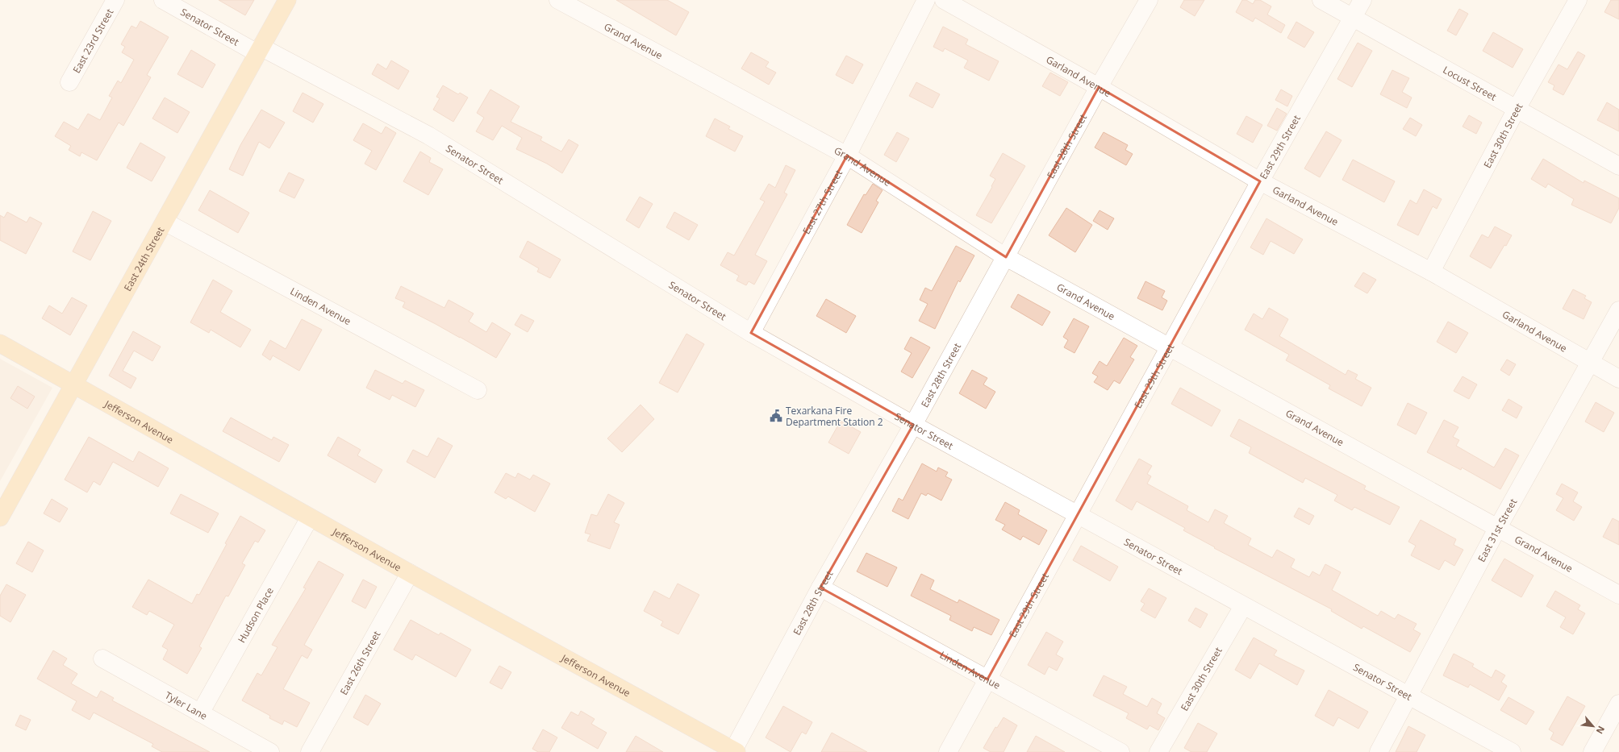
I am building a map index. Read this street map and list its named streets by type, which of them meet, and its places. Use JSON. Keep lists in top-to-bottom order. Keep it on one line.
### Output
{"streets":{"main road":["East 24th Street","Jefferson Avenue"],"street":["Senator Street","Grand Avenue","East 23rd Street","Garland Avenue","Locust Street","East 30th Street","East 28th Street","East 29th Street","East 27th Street","Linden Avenue","East 31st Street","Hudson Place","East 26th Street","Tyler Lane"]},"crossings":[["Senator Street","East 30th Street"],["Senator Street","East 28th Street"],["Senator Street","East 29th Street"],["Senator Street","East 27th Street"],["Senator Street","East 24th Street"],["Senator Street","East 31st Street"],["Grand Avenue","East 28th Street"],["Grand Avenue","East 29th Street"],["Grand Avenue","East 27th Street"],["Grand Avenue","East 31st Street"],["Garland Avenue","East 30th Street"],["Garland Avenue","East 28th Street"],["Garland Avenue","East 29th Street"],["Garland Avenue","East 31st Street"],["Locust Street","East 30th Street"],["Locust Street","East 29th Street"],["East 28th Street","Linden Avenue"],["East 28th Street","Jefferson Avenue"],["East 29th Street","Linden Avenue"],["East 24th Street","Linden Avenue"],["East 24th Street","Jefferson Avenue"],["Jefferson Avenue","Hudson Place"],["Jefferson Avenue","East 26th Street"],["Hudson Place","Tyler Lane"]],"places":{"public building":["Texarkana Fire Department Station 2"]},"north":"bottom right"}
